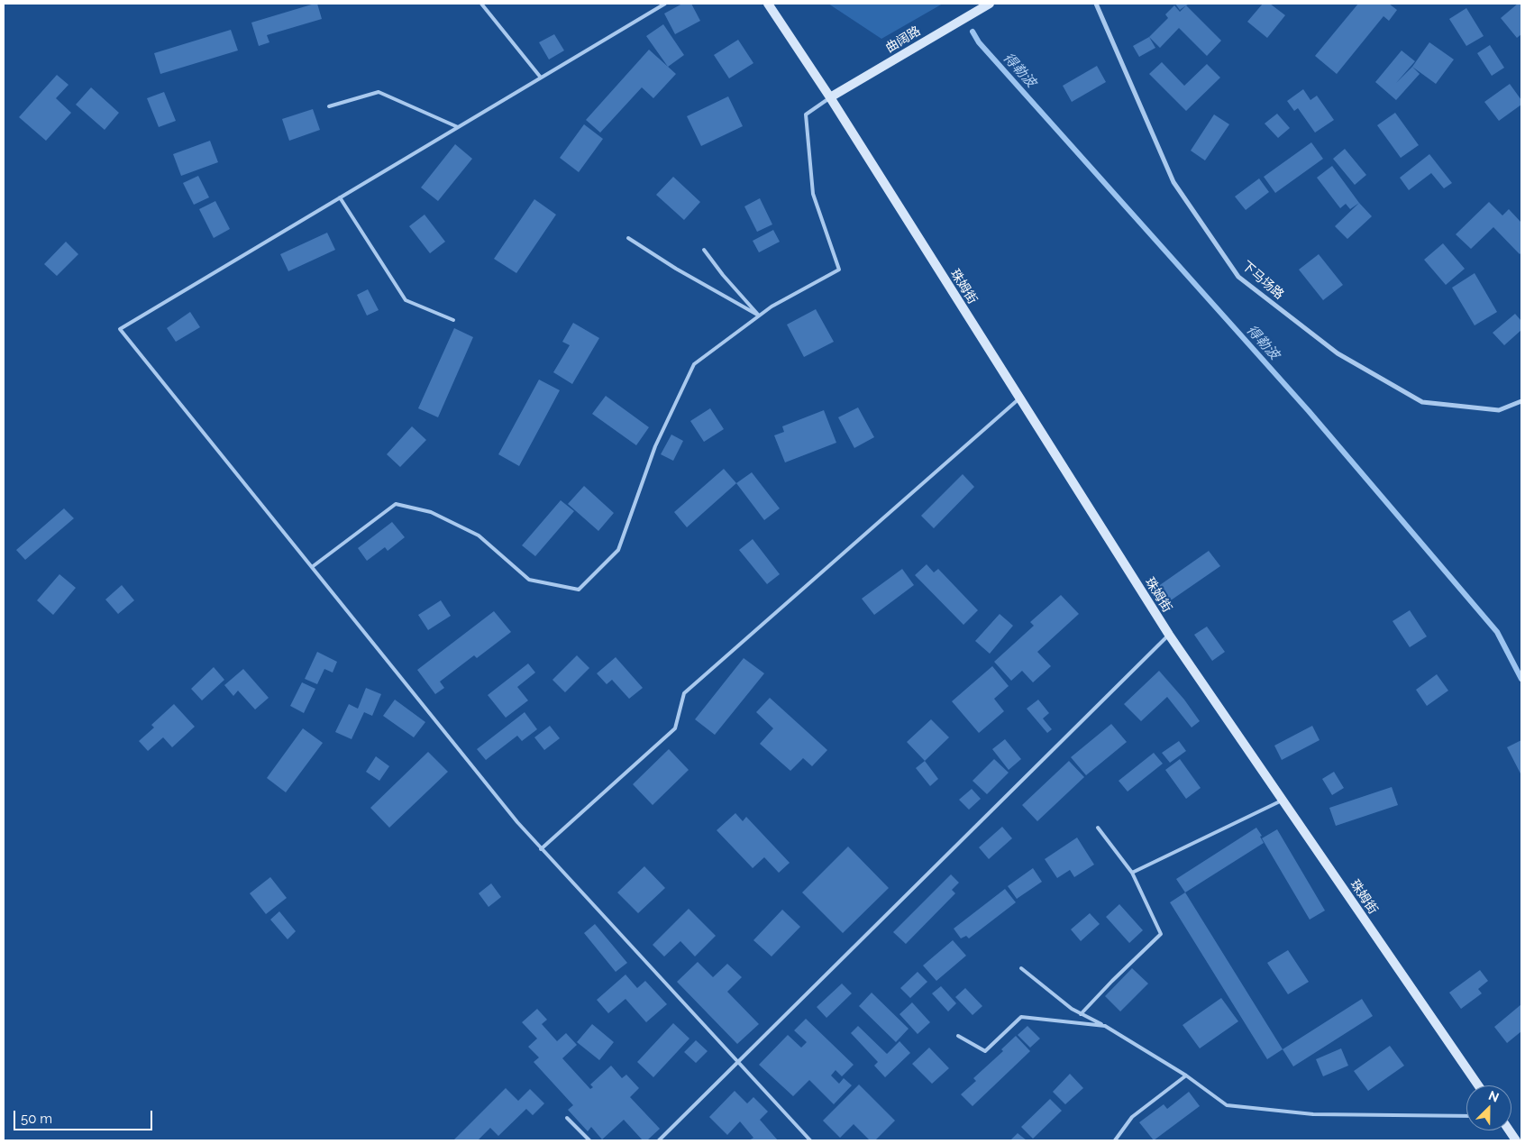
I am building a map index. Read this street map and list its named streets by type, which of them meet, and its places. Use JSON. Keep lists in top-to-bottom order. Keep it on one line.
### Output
{"streets":{"main road":["曲阔路","珠姆街"],"street":["下马场路"]},"crossings":[["曲阔路","珠姆街"]],"water":["得勒波"],"scale_bar":"50 m","north":"top right"}
